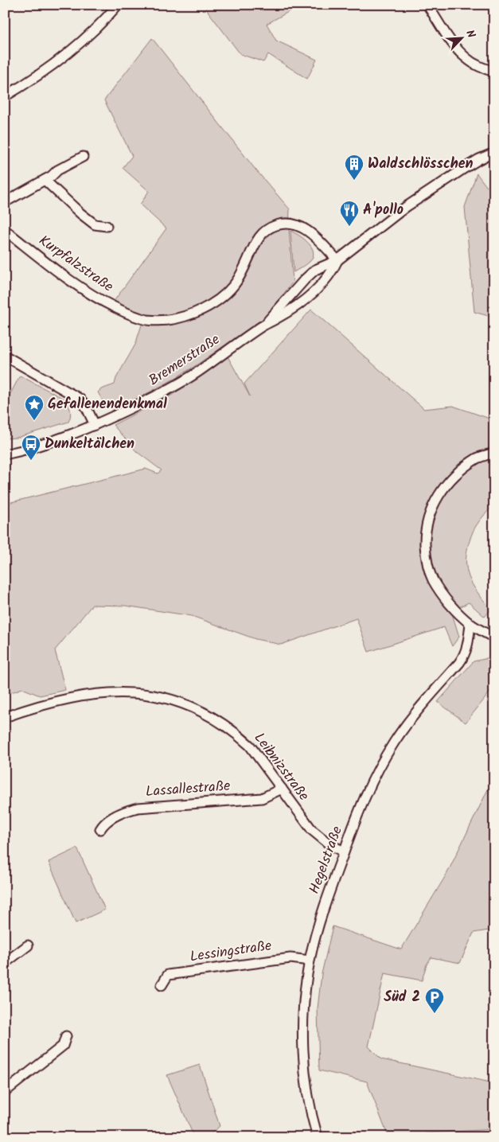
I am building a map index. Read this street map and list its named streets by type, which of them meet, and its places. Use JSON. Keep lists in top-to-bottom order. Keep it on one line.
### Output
{"streets":{"street":["Kurpfalzstraße","Bremerstraße","Leibnizstraße","Lassallestraße","Hegelstraße","Lessingstraße"]},"crossings":[["Kurpfalzstraße","Bremerstraße"],["Leibnizstraße","Lassallestraße"],["Leibnizstraße","Hegelstraße"],["Hegelstraße","Lessingstraße"]],"places":{"building":["Waldschlösschen"],"restaurant":["A'pollo"],"place":["Gefallenendenkmal"],"bus stop":["Dunkeltälchen"],"parking":["Süd 2"]},"north":"top right"}
